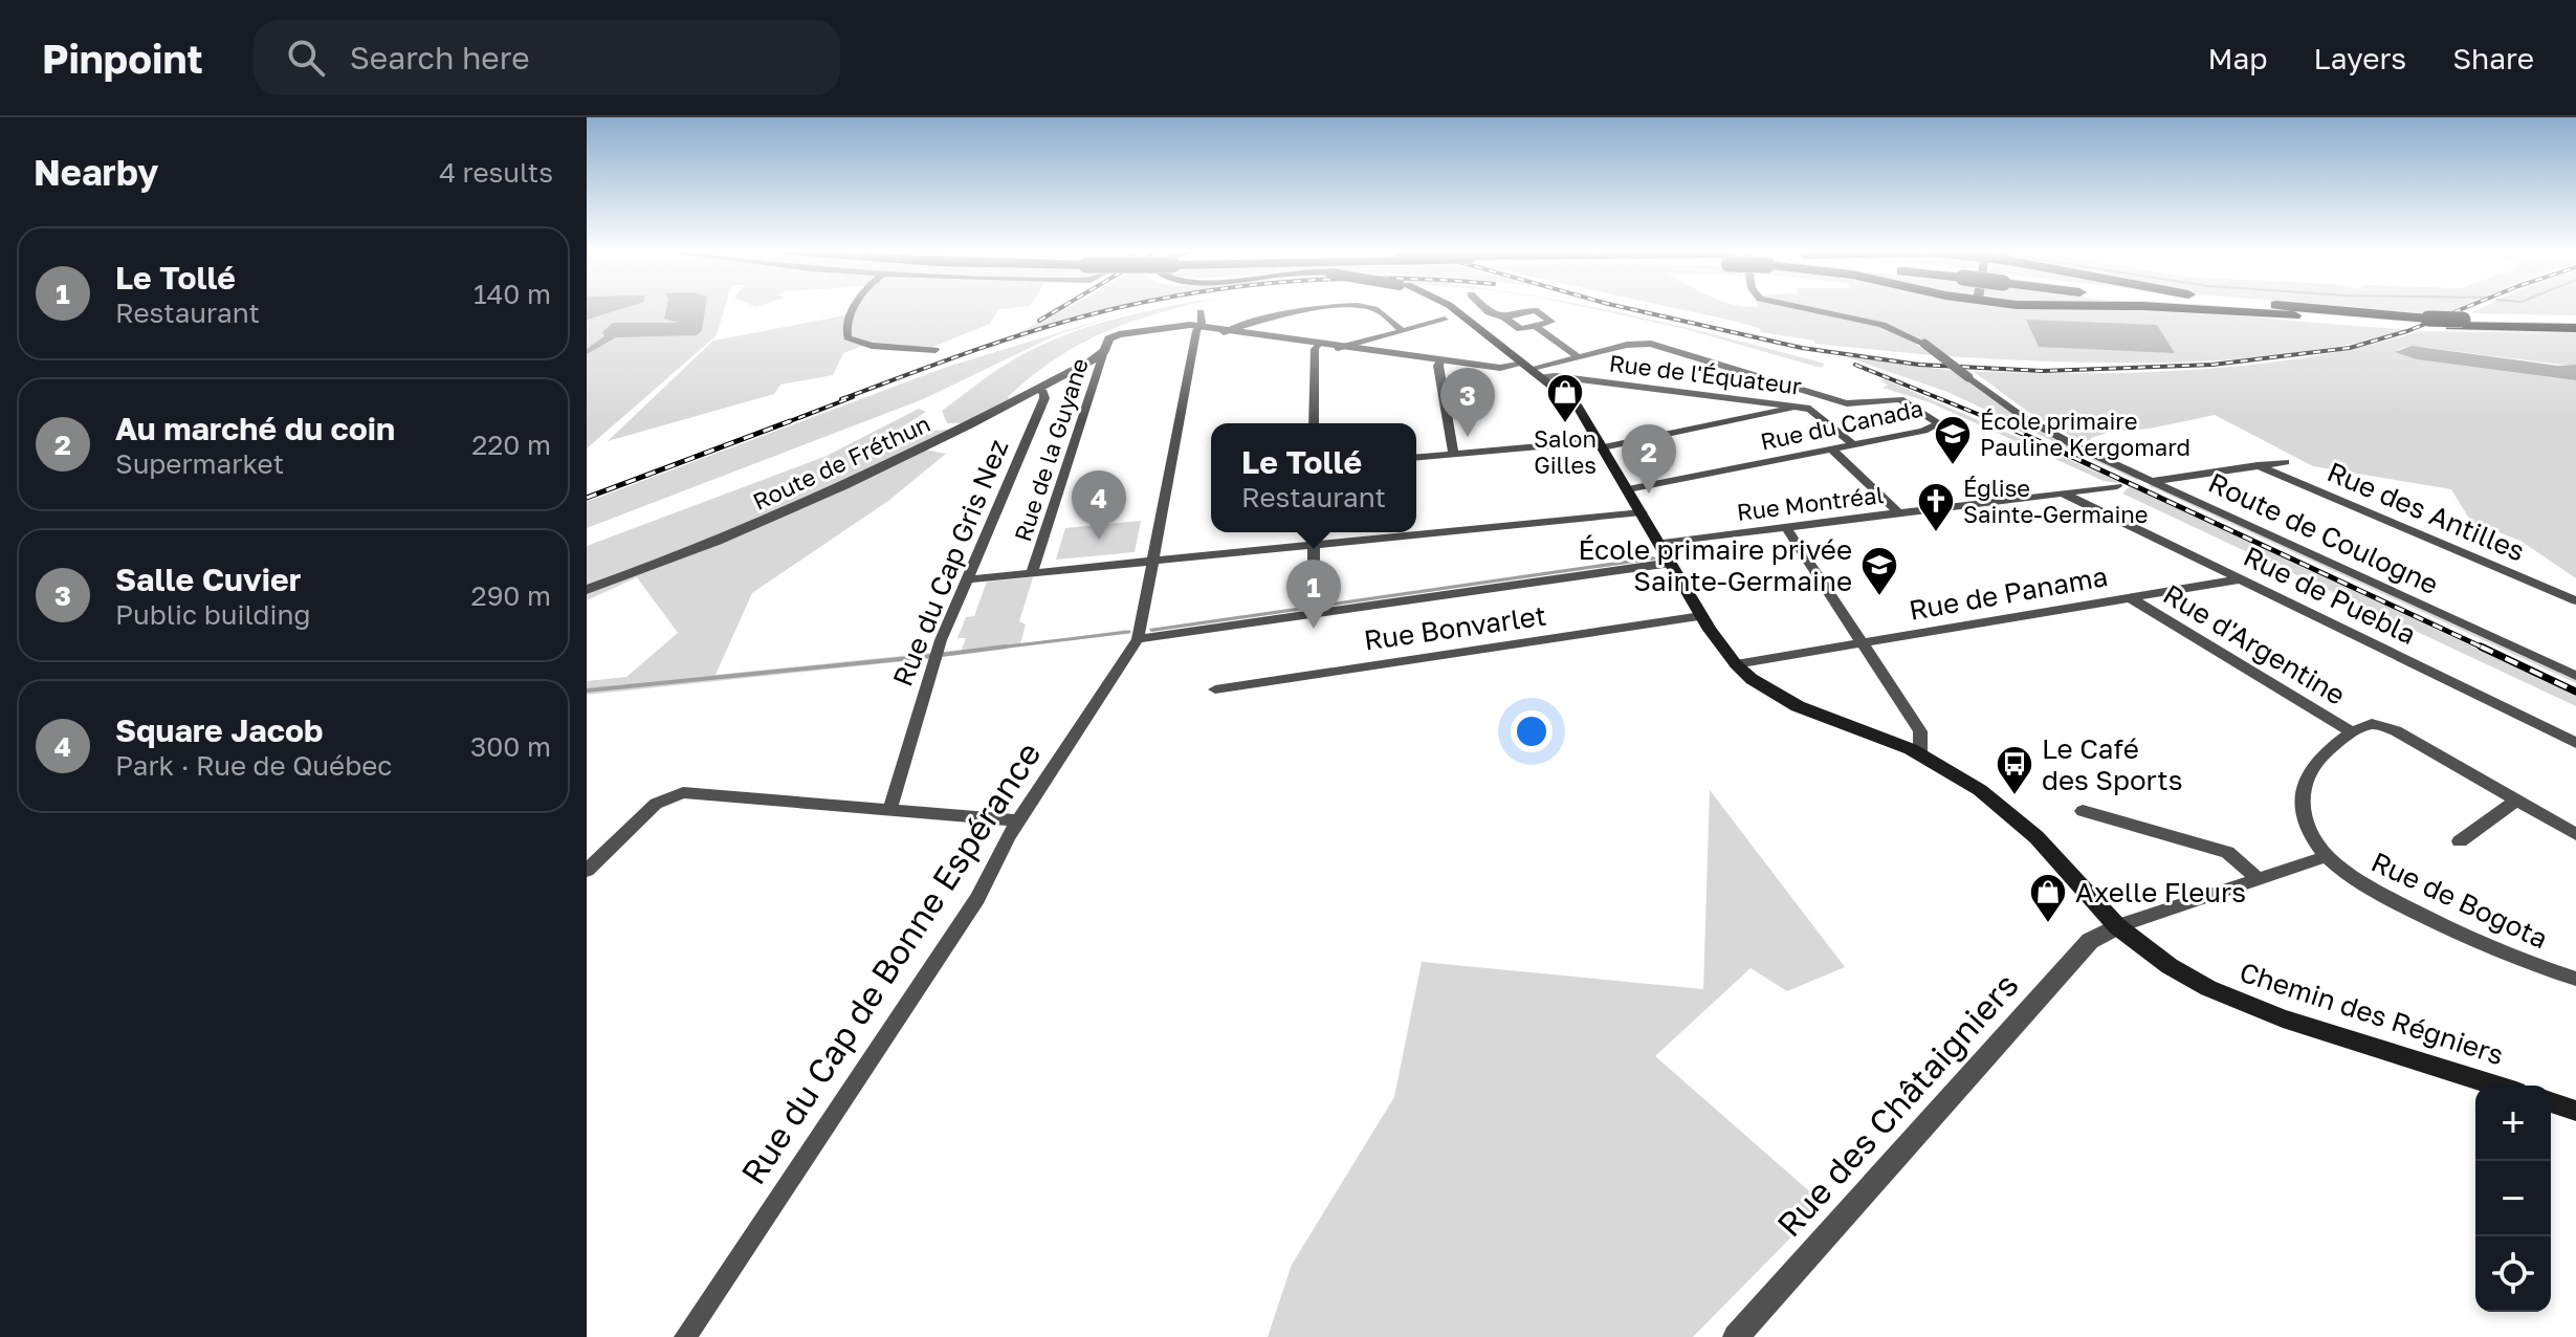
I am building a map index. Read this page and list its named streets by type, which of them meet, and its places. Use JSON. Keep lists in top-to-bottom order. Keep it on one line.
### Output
{"streets":{"main road":["Chemin des Régniers"],"street":["Rue de l'Équateur","Rue du Canada","Rue de la Guyane","Route de Fréthun","Rue Montréal","Rue des Antilles","Route de Coulogne","Rue du Cap Gris Nez","Rue de Panama","Rue de Puebla","Rue Bonvarlet","Rue d'Argentine","Rue de Bogota","Rue du Cap de Bonne Espérance","Rue des Châtaigniers"]},"crossings":[["Rue de l'Équateur","Rue du Canada"],["Rue de l'Équateur","Chemin des Régniers"],["Rue du Canada","Chemin des Régniers"],["Rue de la Guyane","Route de Fréthun"],["Route de Fréthun","Rue du Cap Gris Nez"],["Route de Fréthun","Rue du Cap de Bonne Espérance"],["Rue Montréal","Rue de Puebla"],["Rue Montréal","Chemin des Régniers"],["Rue de Panama","Rue de Puebla"],["Rue de Panama","Rue d'Argentine"],["Rue de Panama","Chemin des Régniers"],["Rue Bonvarlet","Chemin des Régniers"],["Rue d'Argentine","Rue de Bogota"],["Chemin des Régniers","Rue des Châtaigniers"]],"places":{"shop":["Salon Gilles","Axelle Fleurs"],"school or university":["École primaire Pauline Kergomard","École primaire privée Sainte-Germaine"],"church":["Église Sainte-Germaine"],"bus stop":["Le Café des Sports"]},"page":{"header":"Pinpoint","search":"Search here","nav":["Map","Layers","Share"],"heading":["Nearby","4 results"],"list":[{"mark":"1","name":"Le Tollé","note":"Restaurant","value":"140 m"},{"mark":"2","name":"Au marché du coin","note":"Supermarket","value":"220 m"},{"mark":"3","name":"Salle Cuvier","note":"Public building","value":"290 m"},{"mark":"4","name":"Square Jacob","note":"Park · Rue de Québec","value":"300 m"}],"pins":["3","2","4","1"],"popup":["Le Tollé","Restaurant"],"map_buttons":["+","−"]}}
